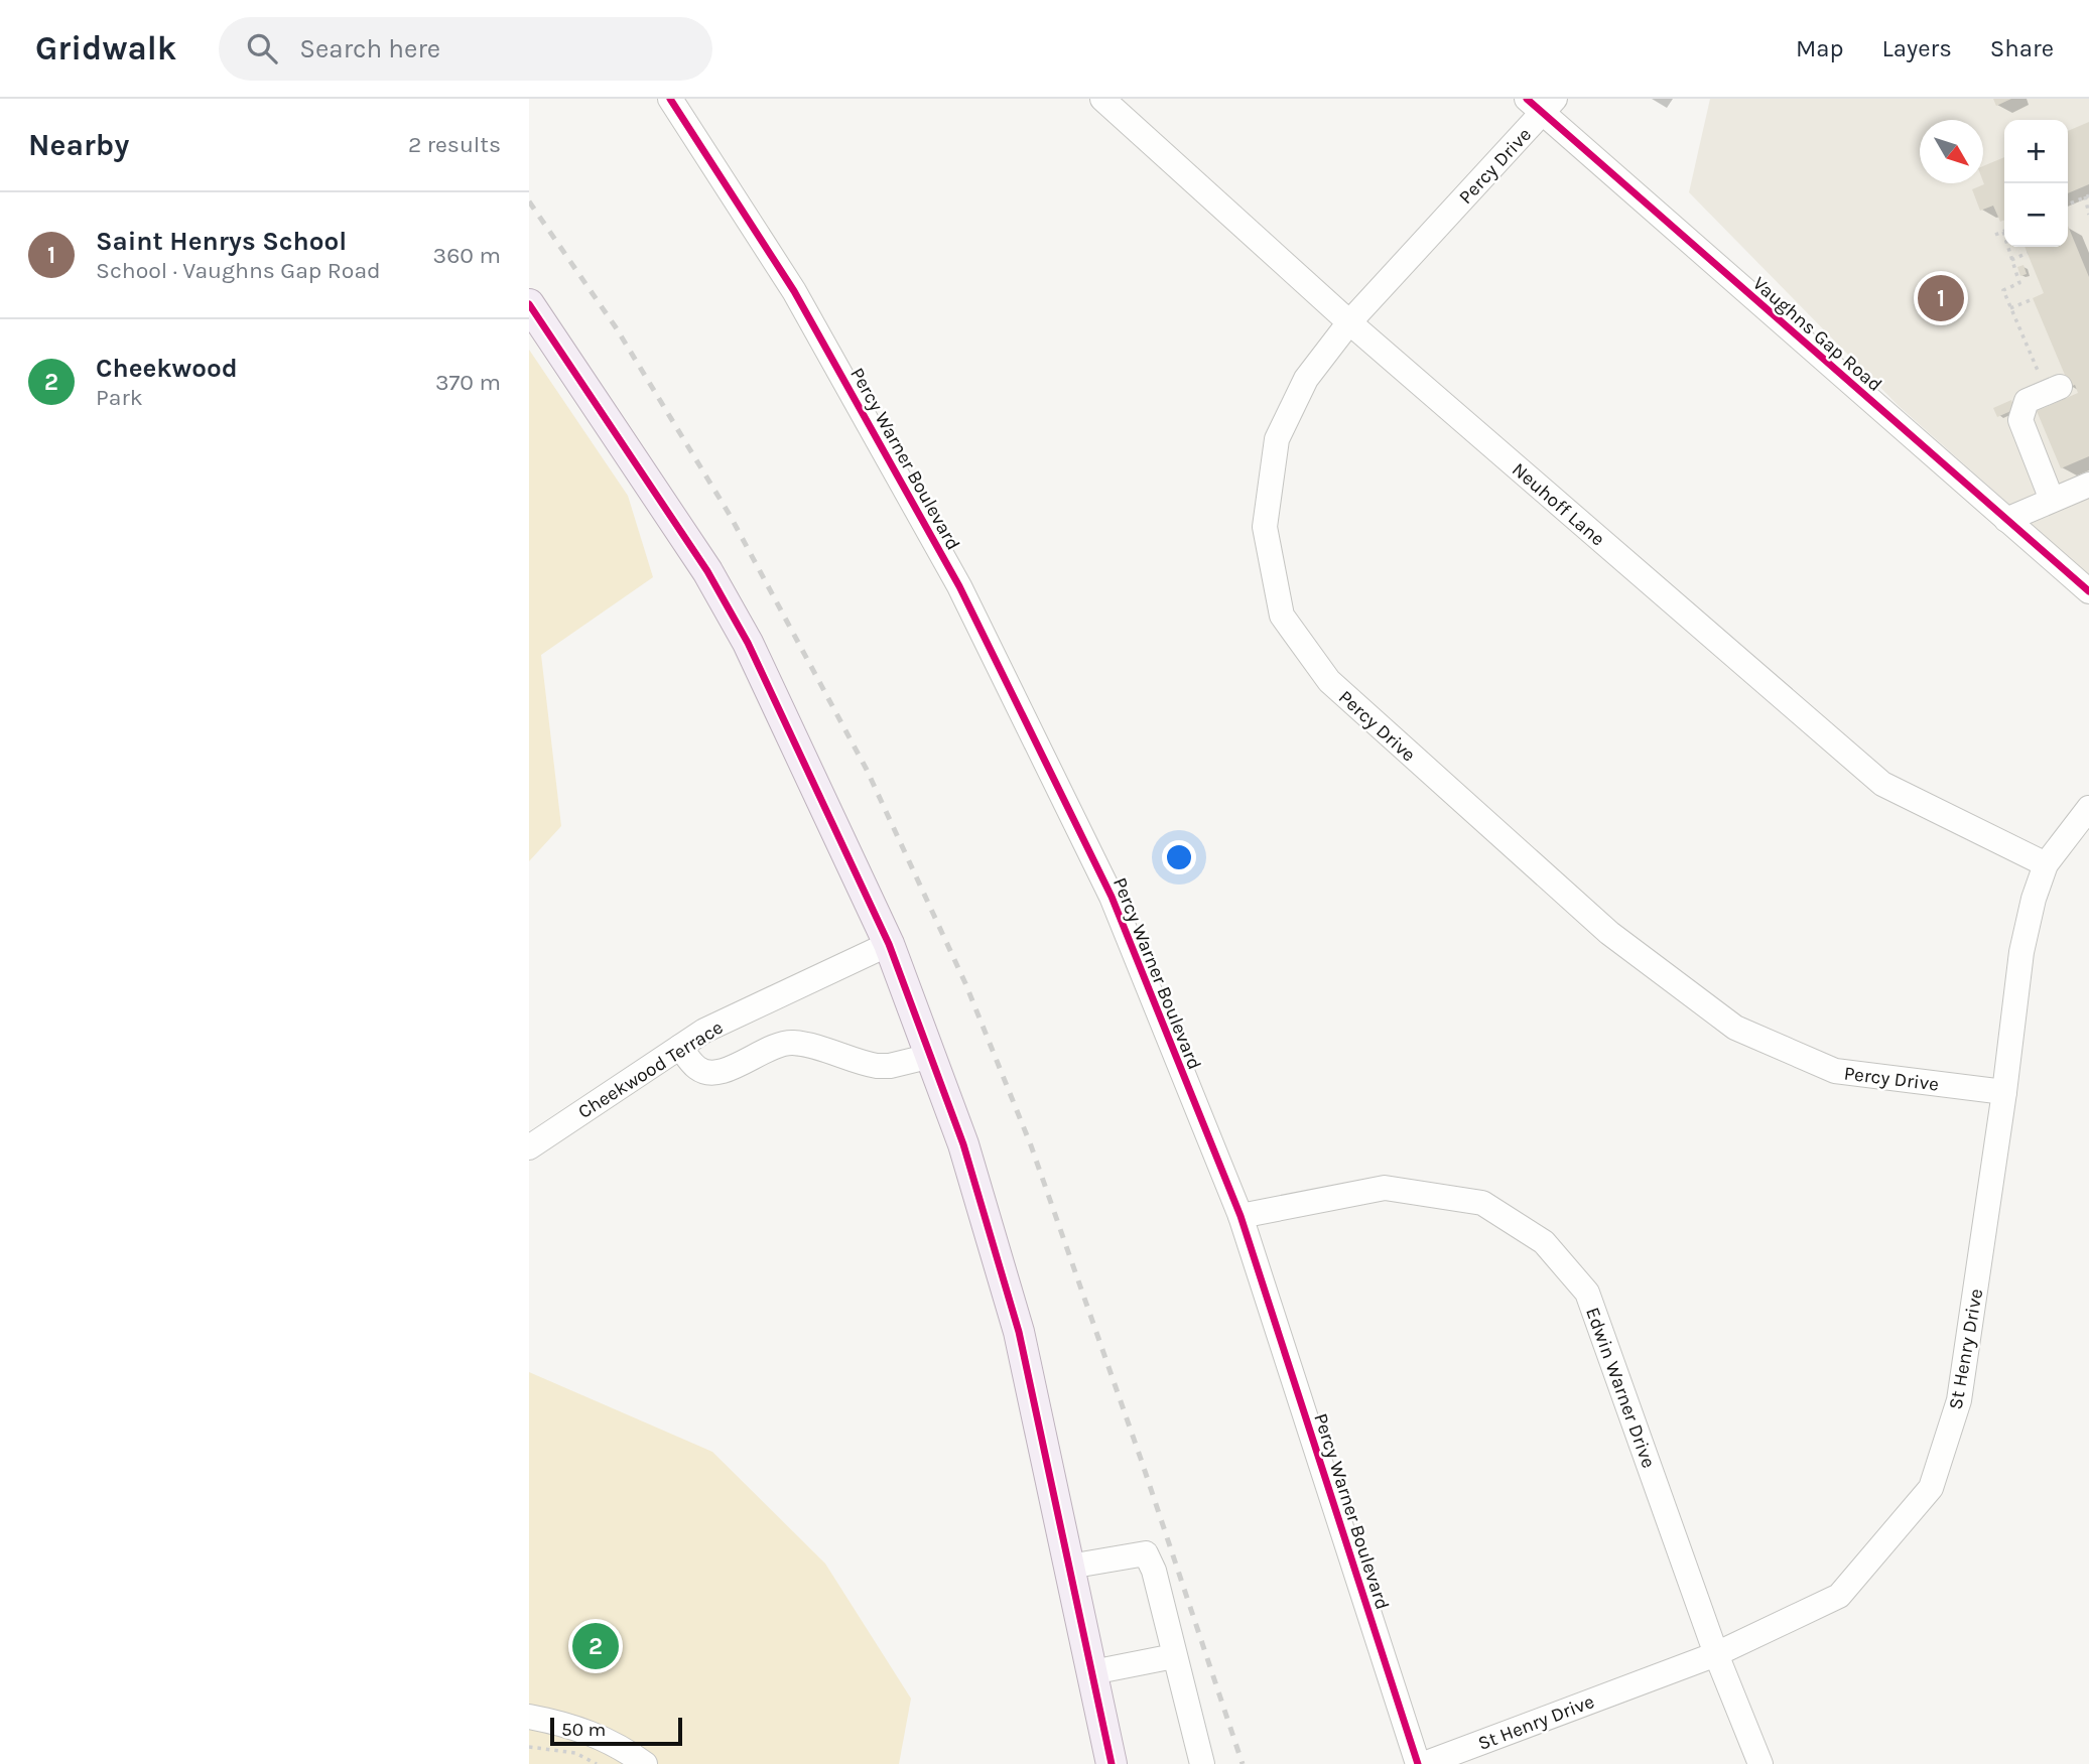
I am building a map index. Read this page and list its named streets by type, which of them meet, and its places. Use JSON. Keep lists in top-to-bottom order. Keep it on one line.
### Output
{"streets":{"street":["Percy Drive","Vaughns Gap Road","Percy Warner Boulevard","Neuhoff Lane","Cheekwood Terrace","St Henry Drive","Edwin Warner Drive"]},"crossings":[["Percy Drive","Vaughns Gap Road"],["Percy Drive","Neuhoff Lane"],["Percy Drive","St Henry Drive"],["Percy Warner Boulevard","Edwin Warner Drive"],["Neuhoff Lane","St Henry Drive"],["St Henry Drive","Edwin Warner Drive"]],"scale_bar":"50 m","north":"bottom right","page":{"header":"Gridwalk","search":"Search here","nav":["Map","Layers","Share"],"heading":["Nearby","2 results"],"map_buttons":["+","−"],"list":[{"mark":"1","name":"Saint Henrys School","note":"School · Vaughns Gap Road","value":"360 m"},{"mark":"2","name":"Cheekwood","note":"Park","value":"370 m"}],"pins":["1","2"],"scale":"50 m"}}
